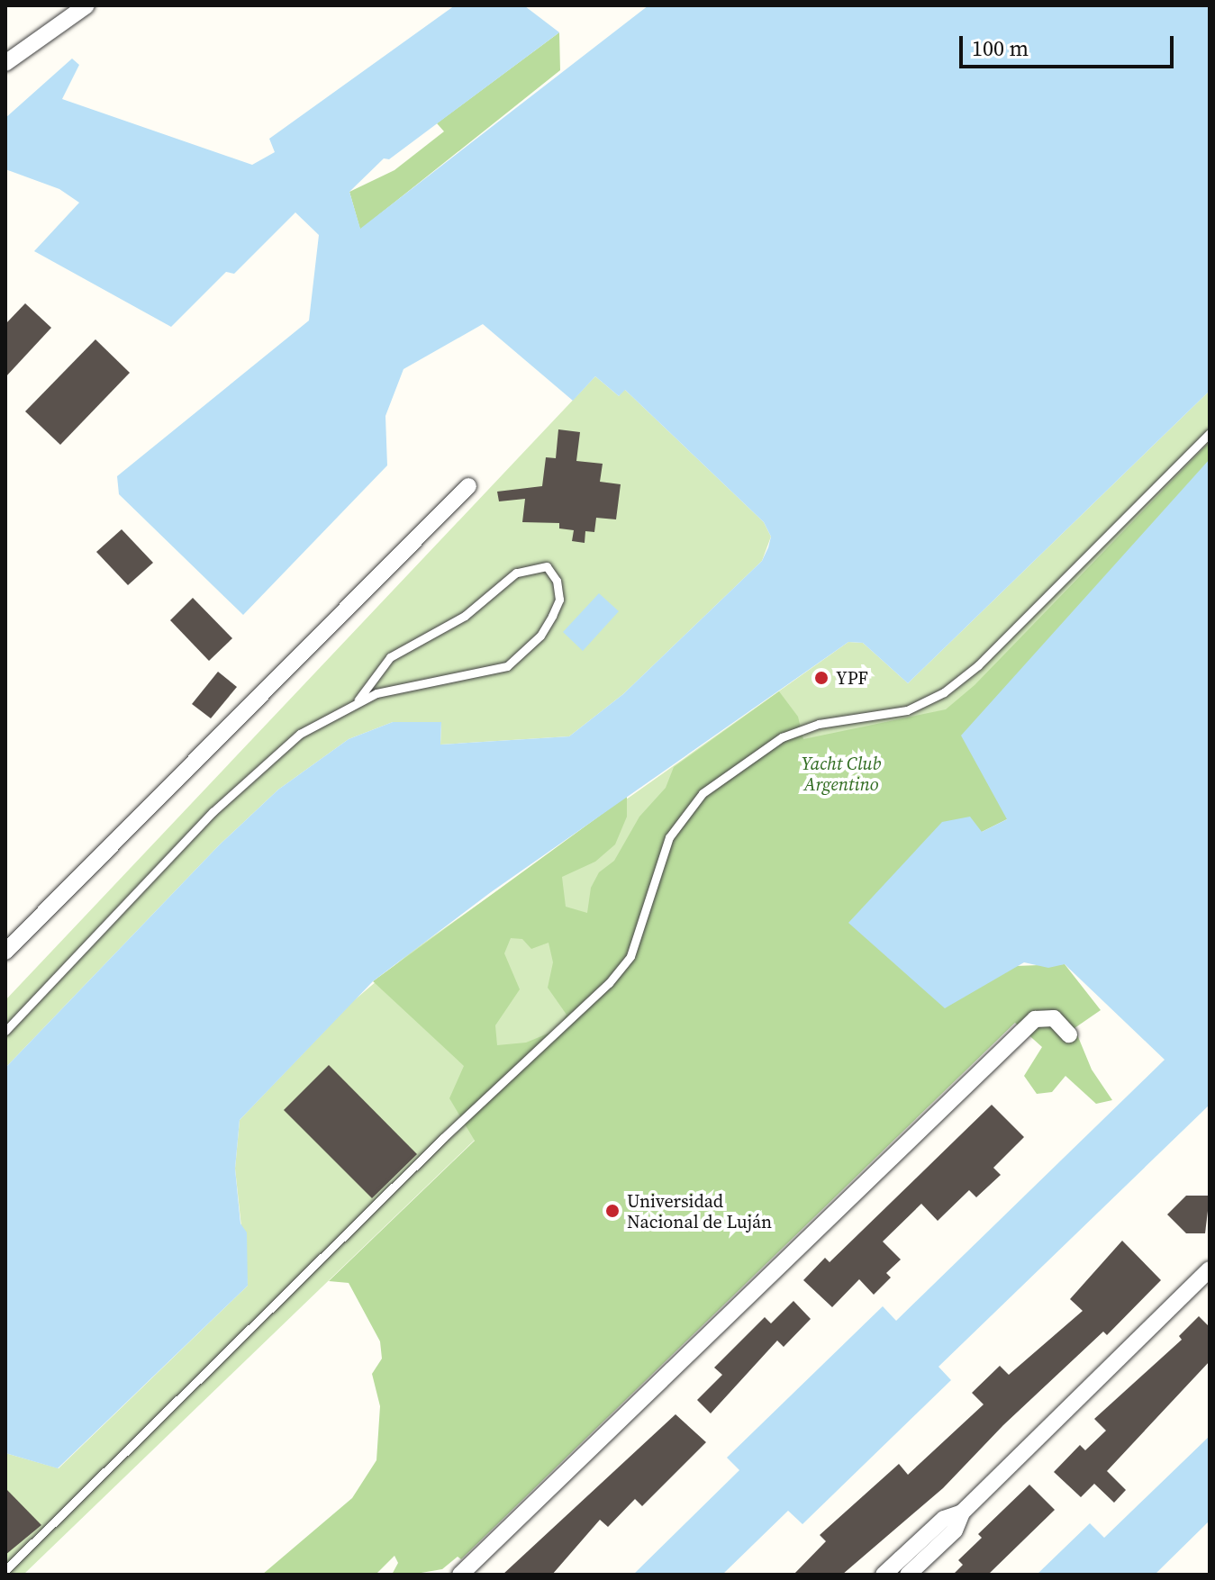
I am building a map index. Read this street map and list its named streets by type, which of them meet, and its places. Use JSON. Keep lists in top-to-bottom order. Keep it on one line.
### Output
{"parks":["Yacht Club Argentino"],"places":["YPF","Universidad Nacional de Luján"],"scale_bar":"100 m"}
